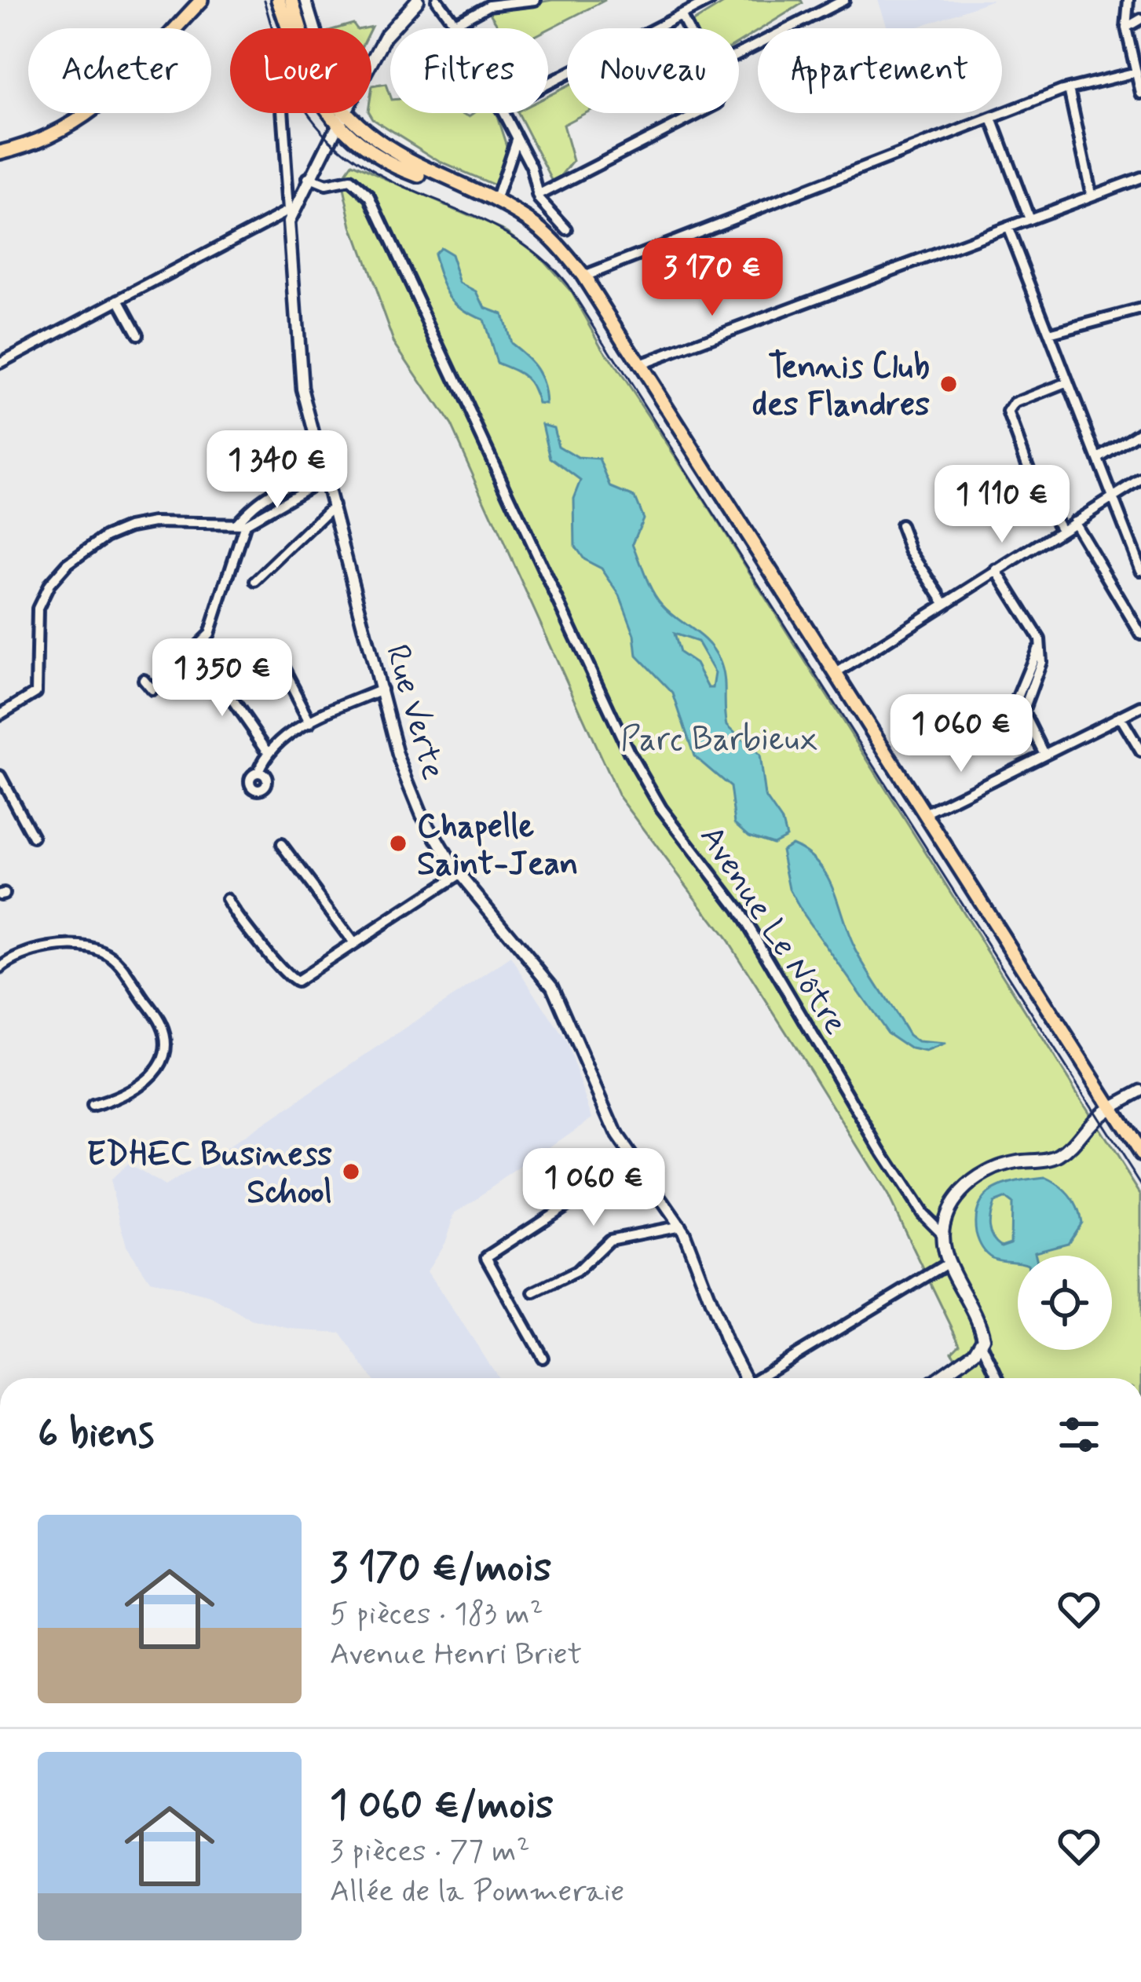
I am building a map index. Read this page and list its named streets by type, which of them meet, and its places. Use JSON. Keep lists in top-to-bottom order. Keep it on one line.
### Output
{"streets":{"street":["Rue Verte","Avenue Le Nôtre"]},"crossings":[["Rue Verte","Avenue Le Nôtre"]],"parks":["Parc Barbieux"],"places":["Tennis Club des Flandres","Chapelle Saint-Jean","EDHEC Business School"],"page":{"chip":["Acheter","Louer","Filtres","Nouveau","Appartement"],"price":["3 170 €","1 340 €","1 110 €","1 350 €","1 060 €","1 060 €"],"heading":"6 biens","list":[{"name":"3 170 €/mois","note":"5 pièces · 183 m² · Avenue Henri Briet"},{"name":"1 060 €/mois","note":"3 pièces · 77 m² · Allée de la Pommeraie"}]}}
